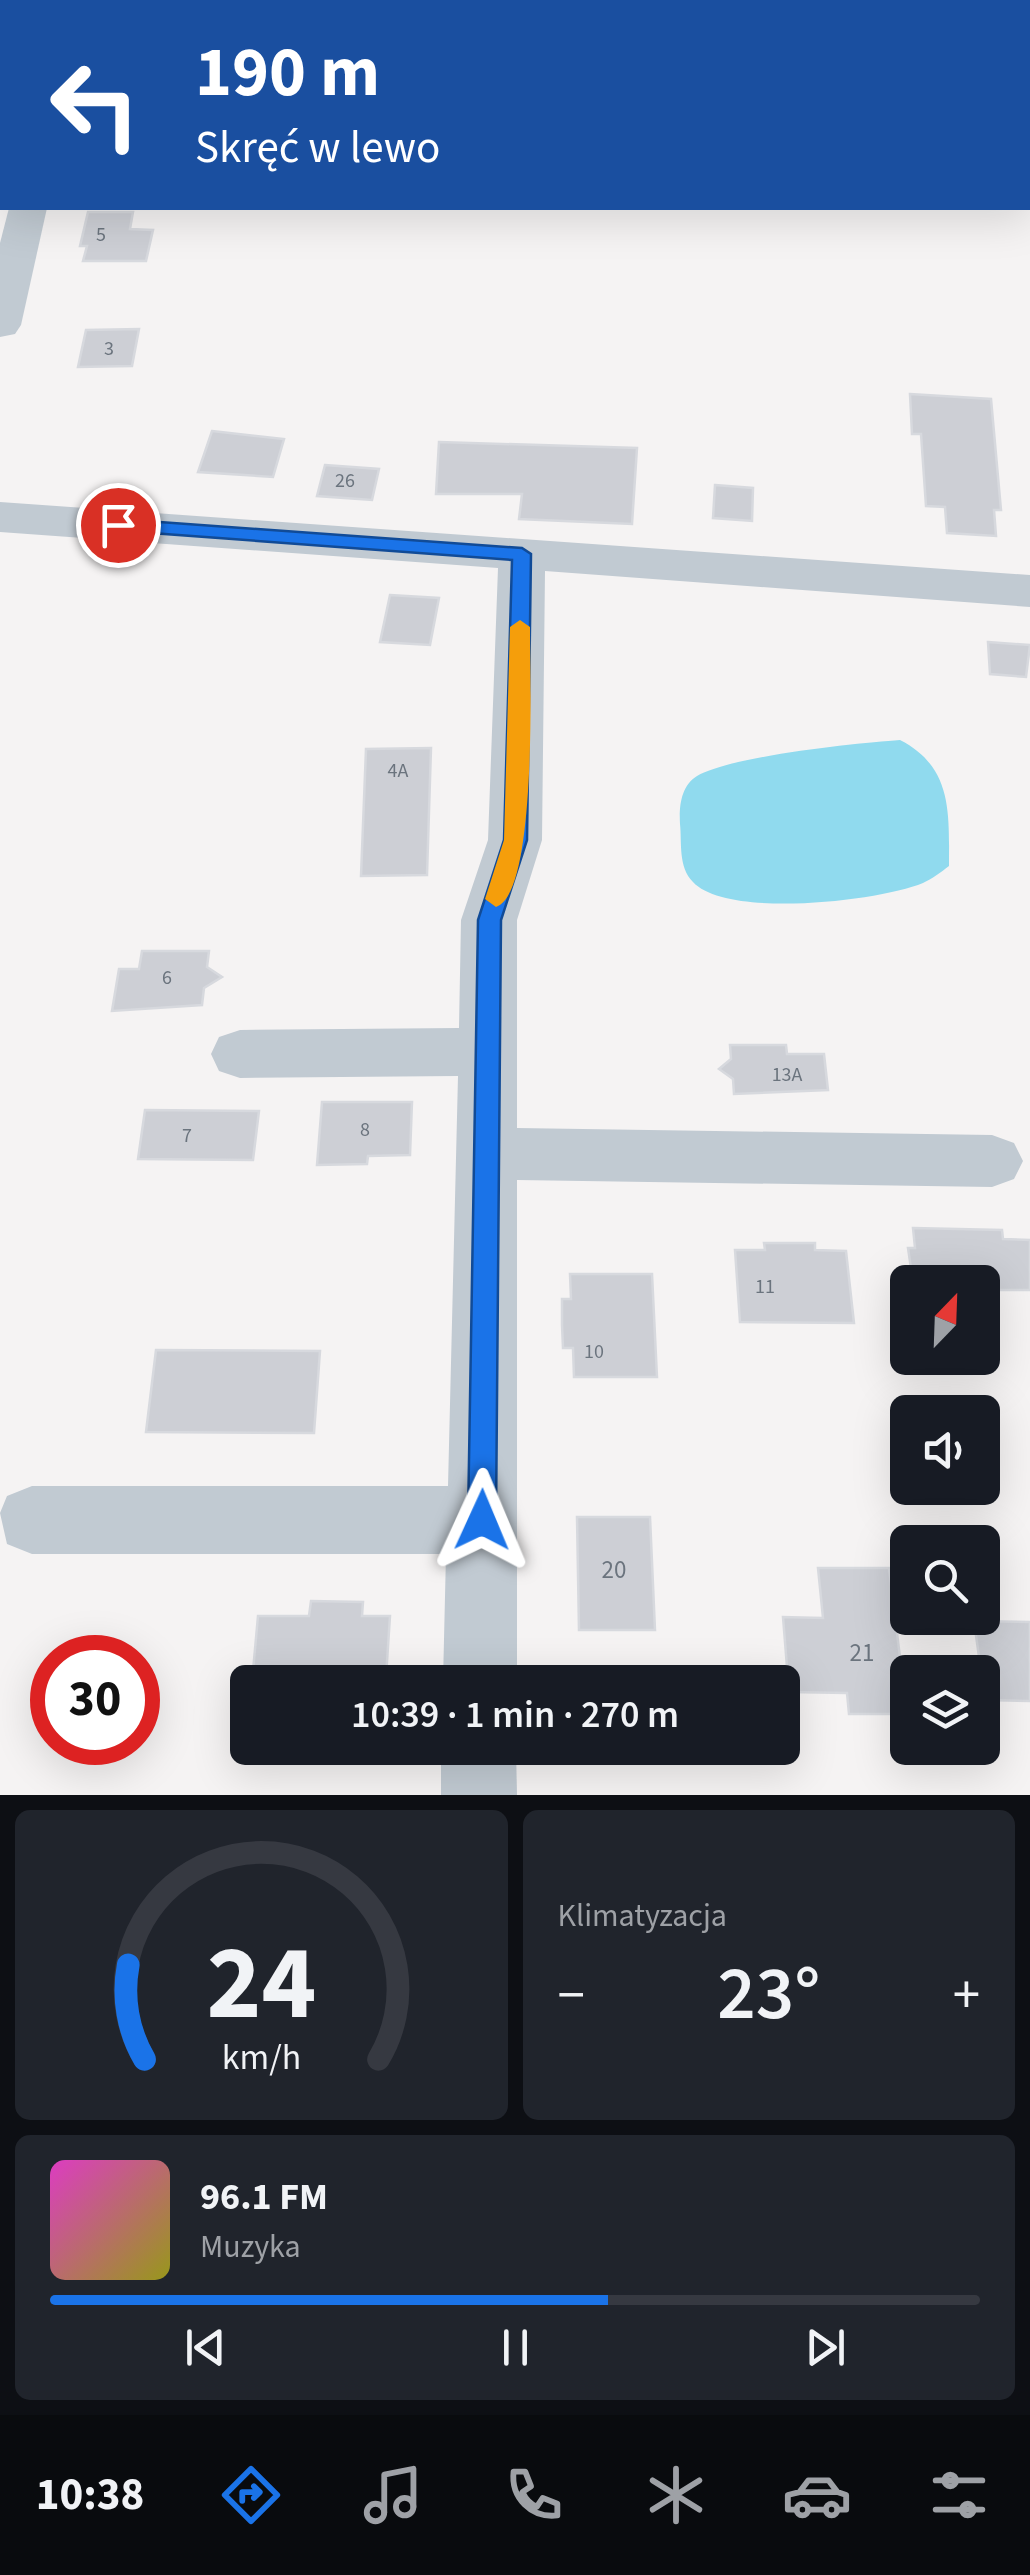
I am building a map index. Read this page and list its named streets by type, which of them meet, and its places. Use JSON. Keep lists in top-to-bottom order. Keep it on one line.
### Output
{"house_numbers":["5","3","26","4A","6","13A","8","7","11","10","20","21"],"north":"top right","page":{"turn":["190 m","Skręć w lewo"],"limit":"30","trip":"10:39 · 1 min · 270 m","tile":"Klimatyzacja","heat":["−","23°","+"],"song":["96.1 FM","Muzyka"],"tabs":"10:38","gauge":["24","km/h"]}}
